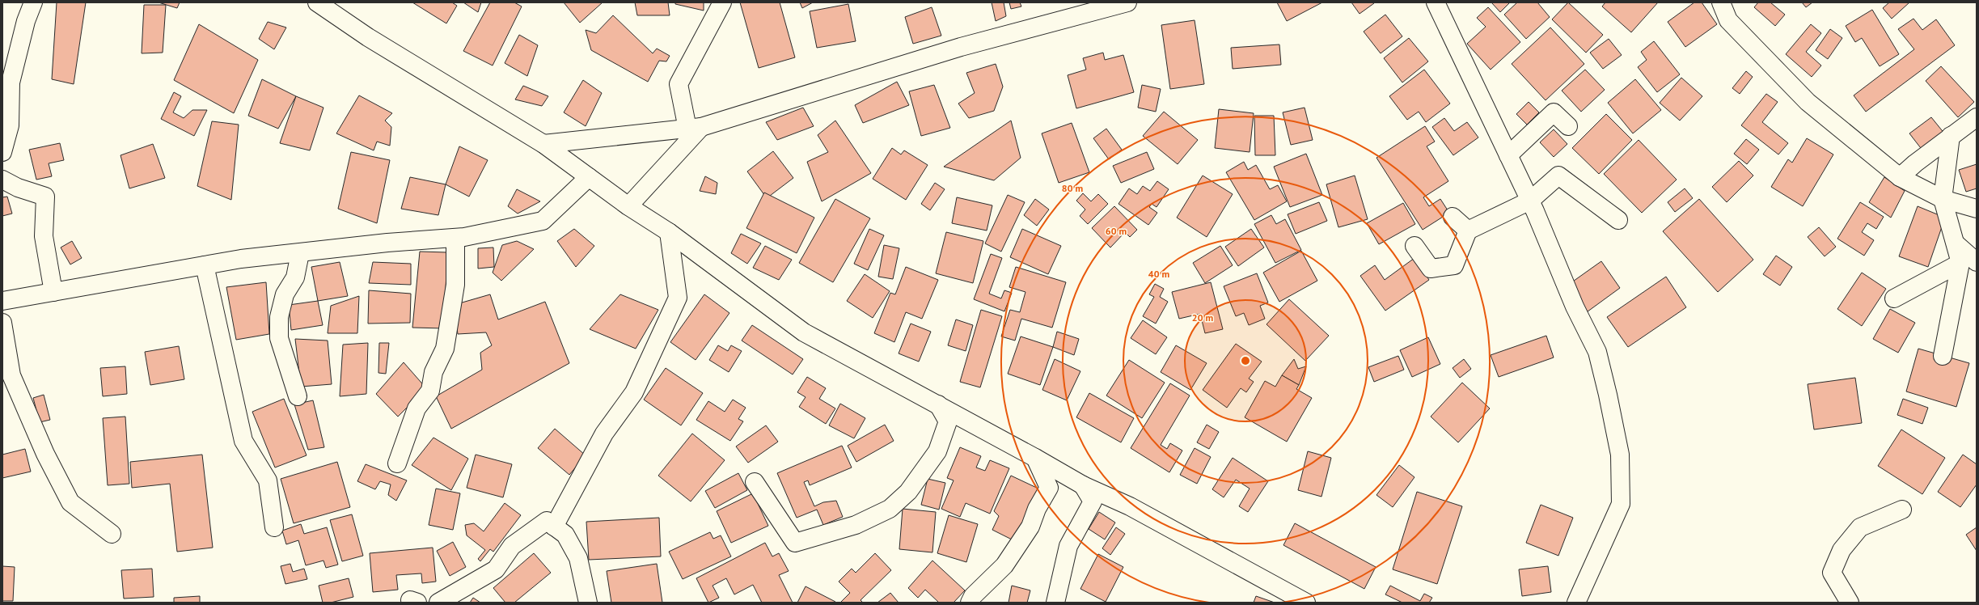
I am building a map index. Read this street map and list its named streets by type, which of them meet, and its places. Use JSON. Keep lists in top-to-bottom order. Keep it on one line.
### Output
{"rings":["80 m","60 m","40 m","20 m"]}
